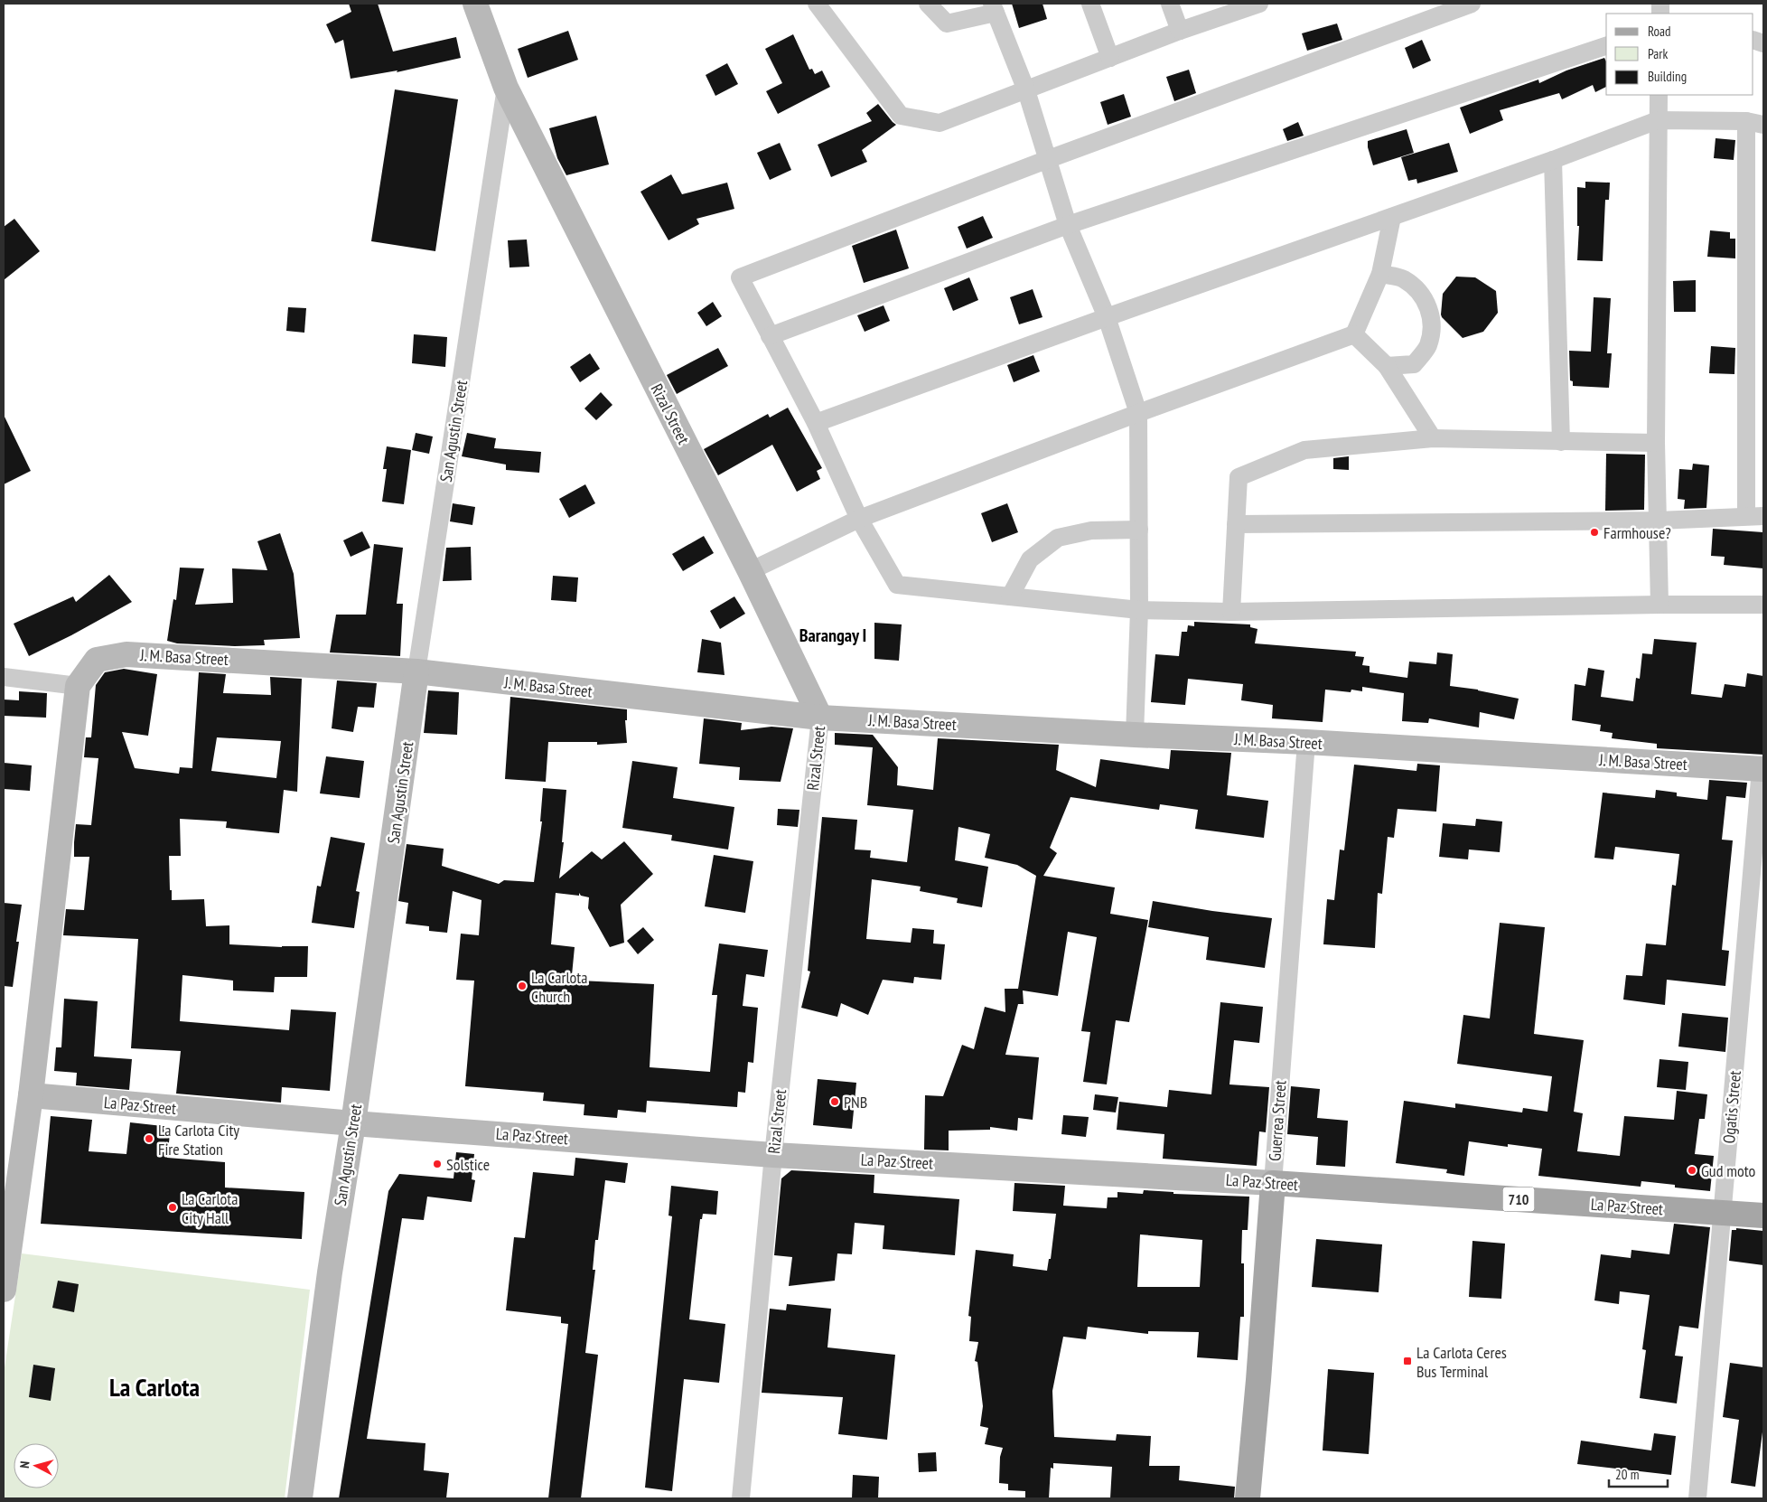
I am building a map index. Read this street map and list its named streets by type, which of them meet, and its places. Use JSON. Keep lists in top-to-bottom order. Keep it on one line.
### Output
{"streets":{"main road":["La Paz Street","Guerrea Street","710"],"street":["Rizal Street","San Agustin Street","J. M. Basa Street","Ogatis Street"]},"crossings":[["Rizal Street","San Agustin Street"],["Rizal Street","J. M. Basa Street"],["Rizal Street","La Paz Street"],["San Agustin Street","J. M. Basa Street"],["San Agustin Street","La Paz Street"],["J. M. Basa Street","Ogatis Street"],["J. M. Basa Street","Guerrea Street"],["La Paz Street","Ogatis Street"],["La Paz Street","Guerrea Street"]],"districts":["Barangay I","La Carlota"],"places":{"other":["Farmhouse?","La Carlota Church","PNB","La Carlota City Fire Station","Solstice","Gud moto","La Carlota City Hall"],"transit":["La Carlota Ceres Bus Terminal"]},"legend":["Road","Park","Building"],"scale_bar":"20 m","north":"left"}
